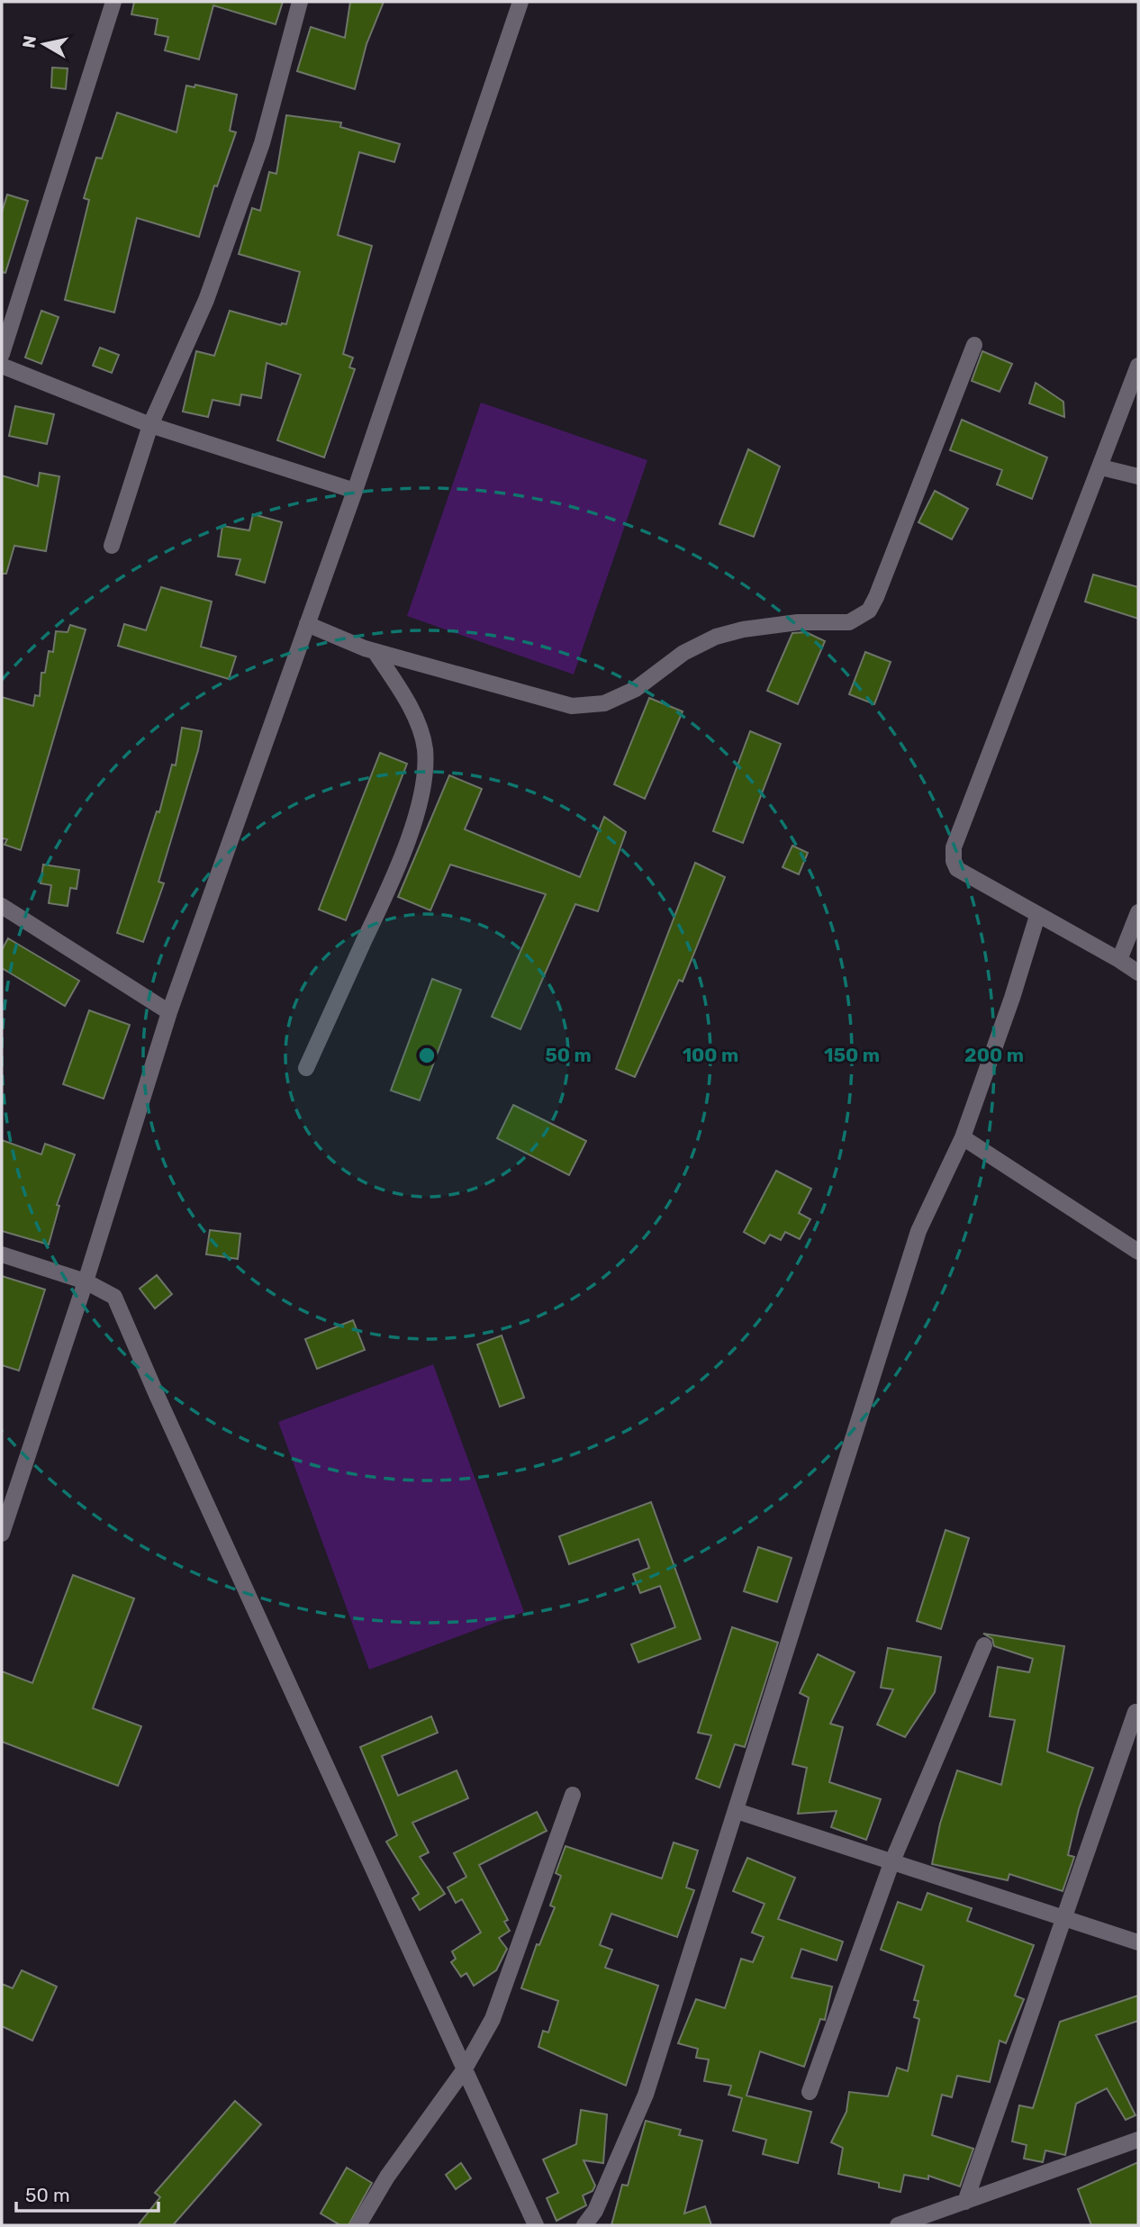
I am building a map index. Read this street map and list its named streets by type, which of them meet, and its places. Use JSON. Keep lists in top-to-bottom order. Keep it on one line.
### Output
{"scale_bar":"50 m","north":"left","rings":["50 m","100 m","150 m","200 m"]}
